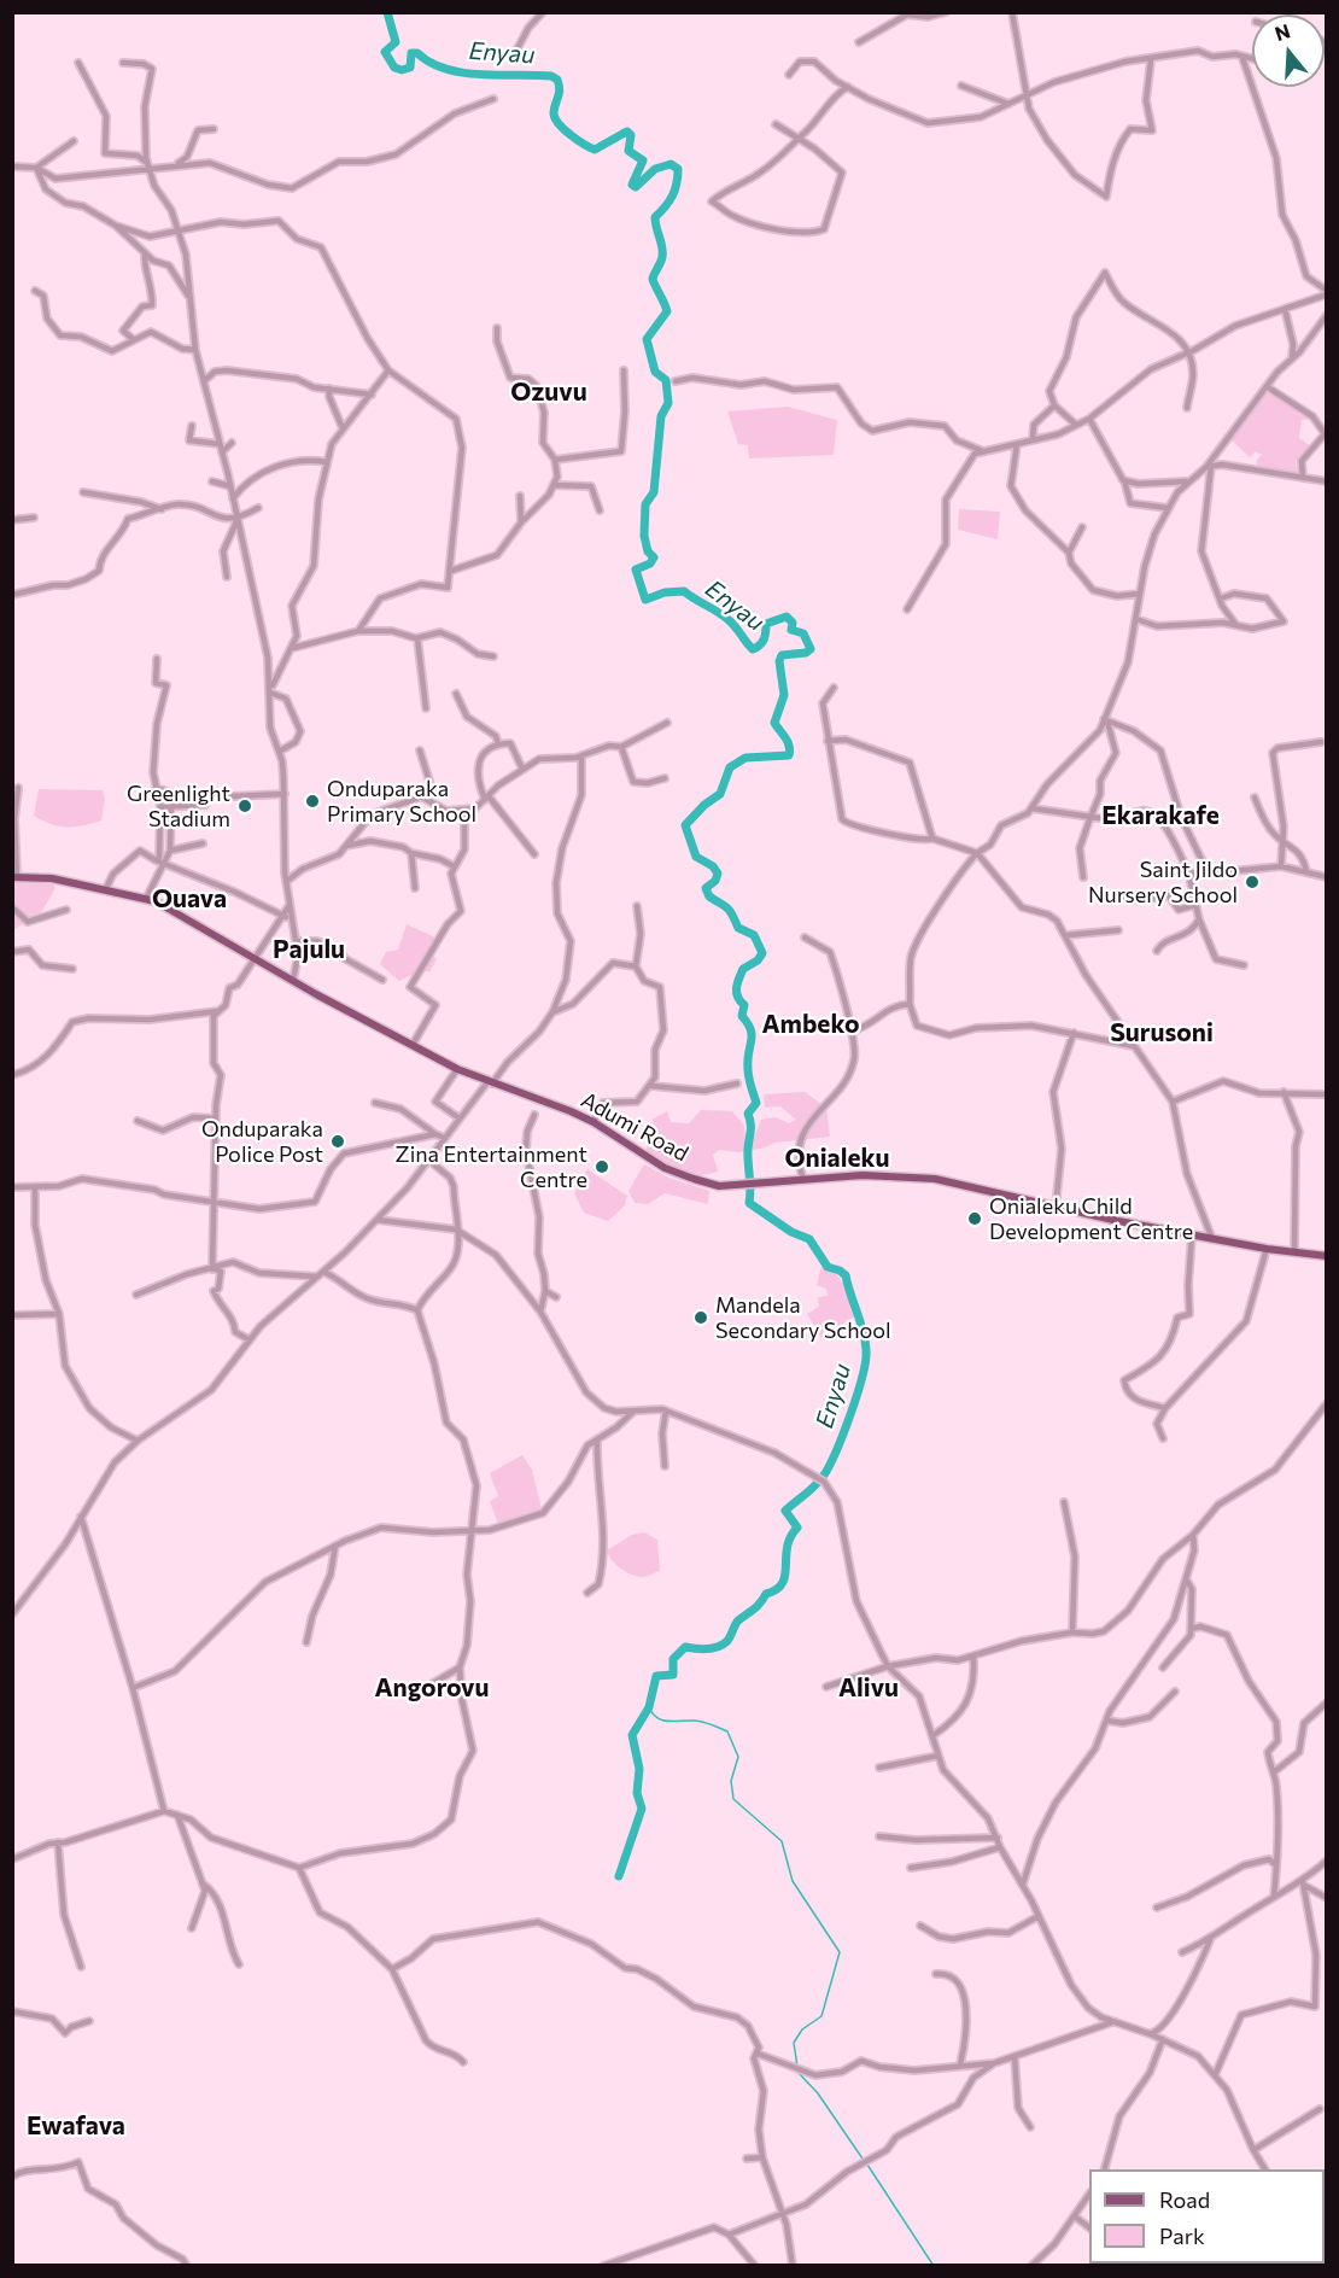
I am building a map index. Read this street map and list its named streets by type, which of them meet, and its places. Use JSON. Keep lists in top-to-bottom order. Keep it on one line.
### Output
{"streets":{"main road":["Adumi Road"]},"districts":["Ozuvu","Ekarakafe","Ouava","Pajulu","Ambeko","Surusoni","Onialeku","Angorovu","Alivu","Ewafava"],"water":["Enyau"],"places":["Onduparaka Primary School","Greenlight Stadium","Saint Jildo Nursery School","Onduparaka Police Post","Zina Entertainment Centre","Onialeku Child Development Centre","Mandela Secondary School"],"legend":["Road","Park"],"north":"top"}
